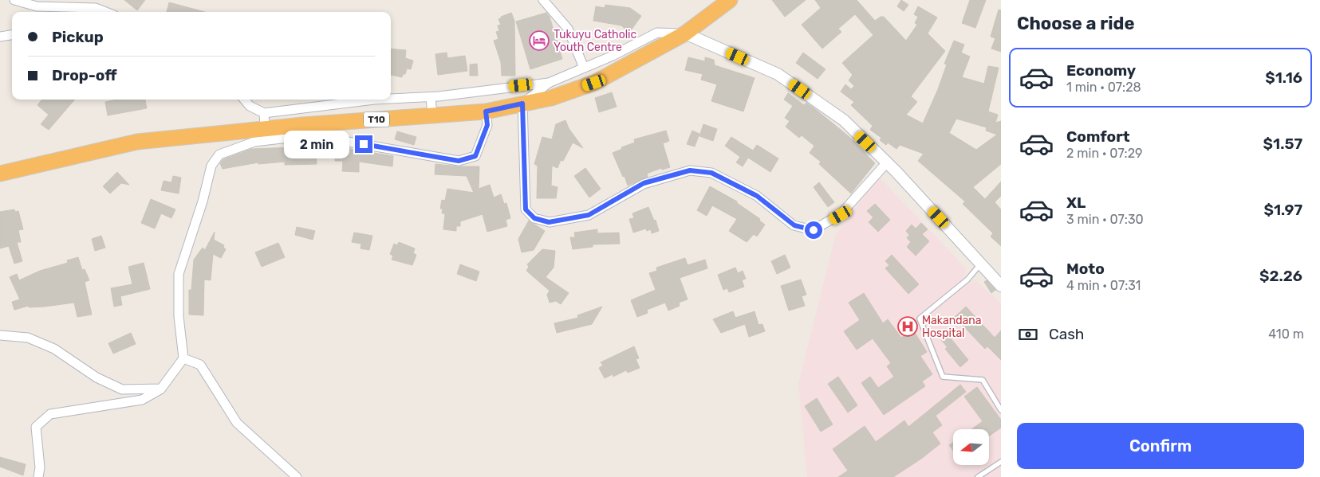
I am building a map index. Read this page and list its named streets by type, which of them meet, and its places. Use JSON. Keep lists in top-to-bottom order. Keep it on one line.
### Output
{"streets":{"highway":["T10"]},"places":{"hotel":["Tukuyu Catholic Youth Centre"],"hospital":["Makandana Hospital"]},"north":"left","page":{"heading":"Choose a ride","banner":["Pickup","Drop-off"],"list":[{"name":"Economy","note":"1 min · 07:28","value":"$1.16"},{"name":"Comfort","note":"2 min · 07:29","value":"$1.57"},{"name":"XL","note":"3 min · 07:30","value":"$1.97"},{"name":"Moto","note":"4 min · 07:31","value":"$2.26"}],"bubble":"2 min","pay":["Cash","410 m"],"buttons":"Confirm"}}
